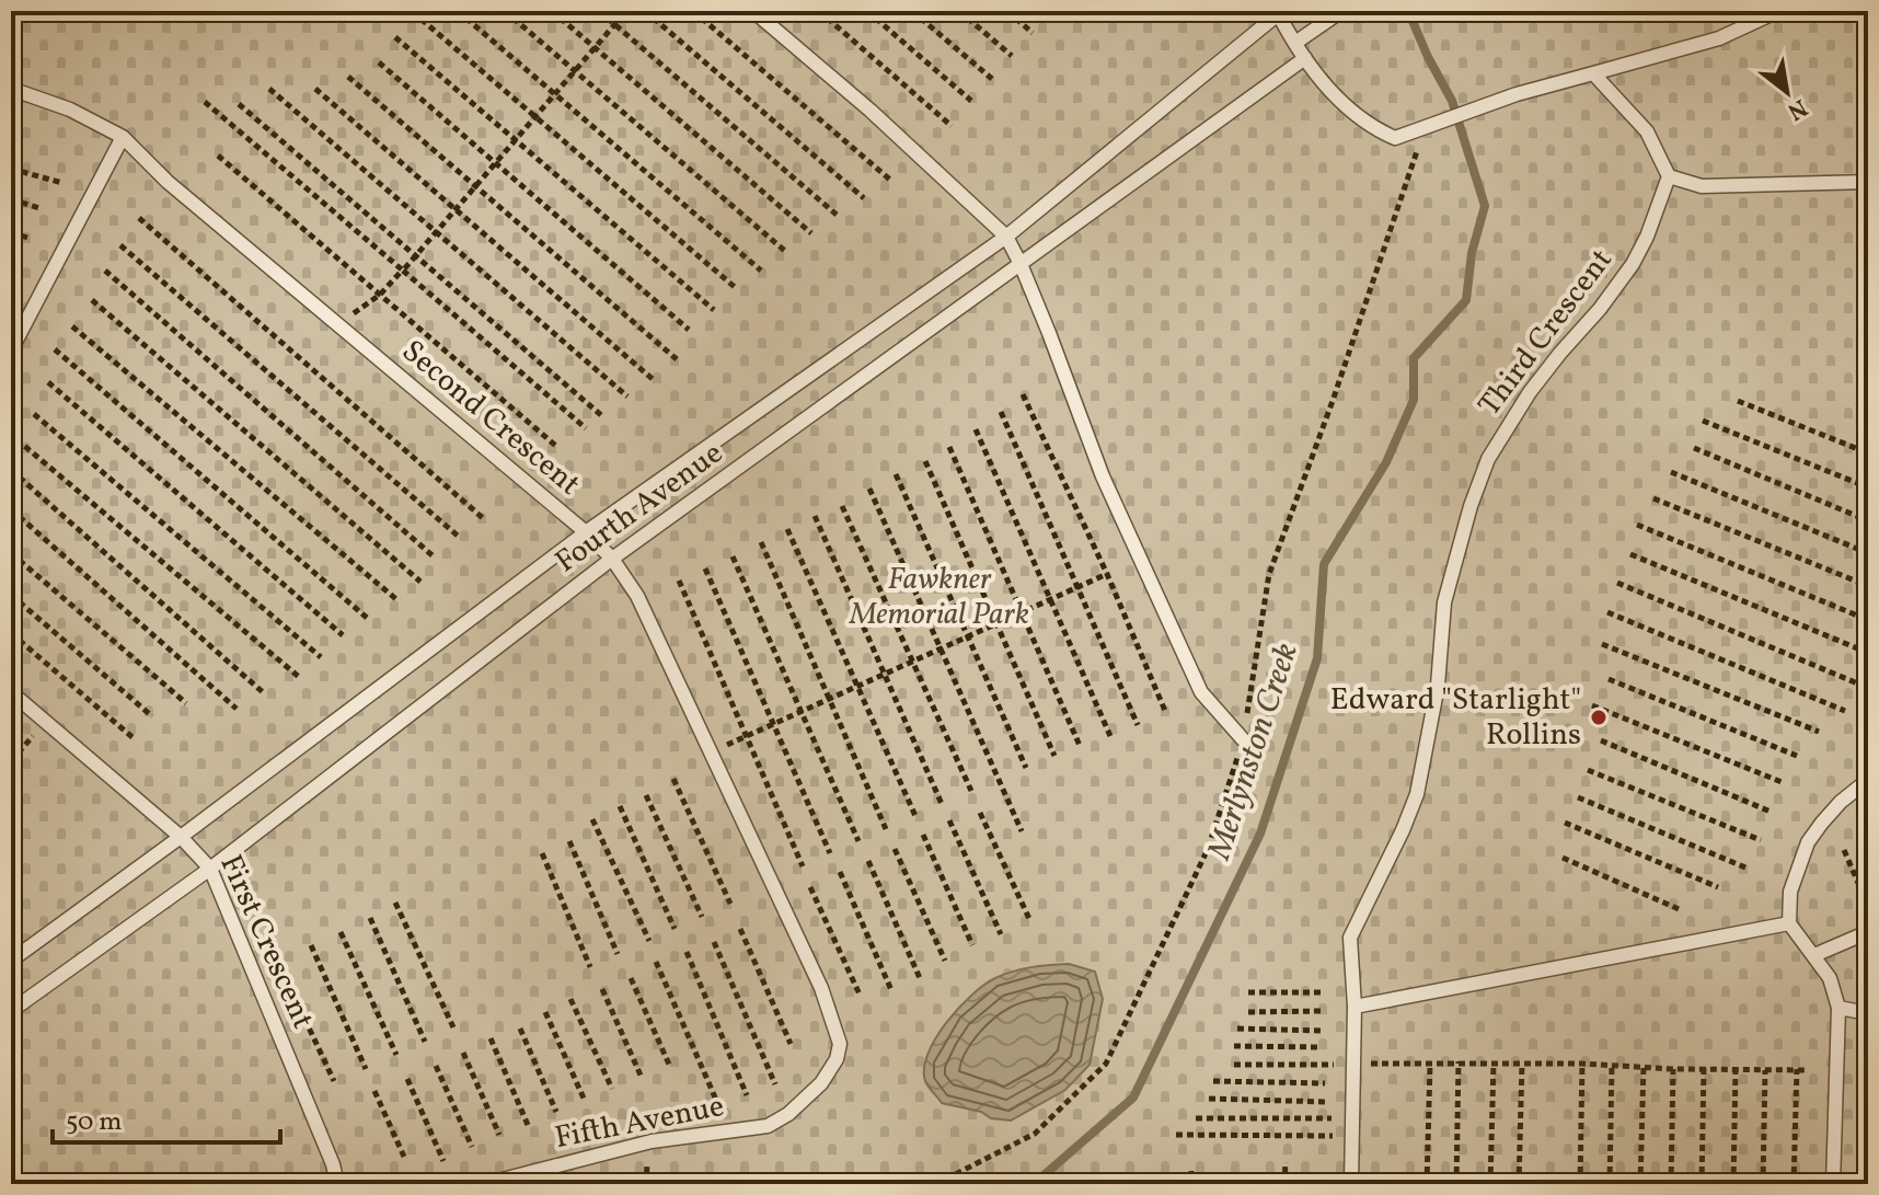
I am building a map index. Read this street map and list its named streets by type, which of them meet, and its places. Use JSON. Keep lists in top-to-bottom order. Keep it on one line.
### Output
{"streets":{"lane":["Third Crescent","Second Crescent","Fourth Avenue","First Crescent","Fifth Avenue"]},"crossings":[["Second Crescent","Fourth Avenue"],["Second Crescent","Fifth Avenue"],["Fourth Avenue","First Crescent"]],"water":["Merlynston Creek"],"parks":["Fawkner Memorial Park"],"places":["Edward \"Starlight\" Rollins"],"scale_bar":"50 m","north":"bottom right"}
